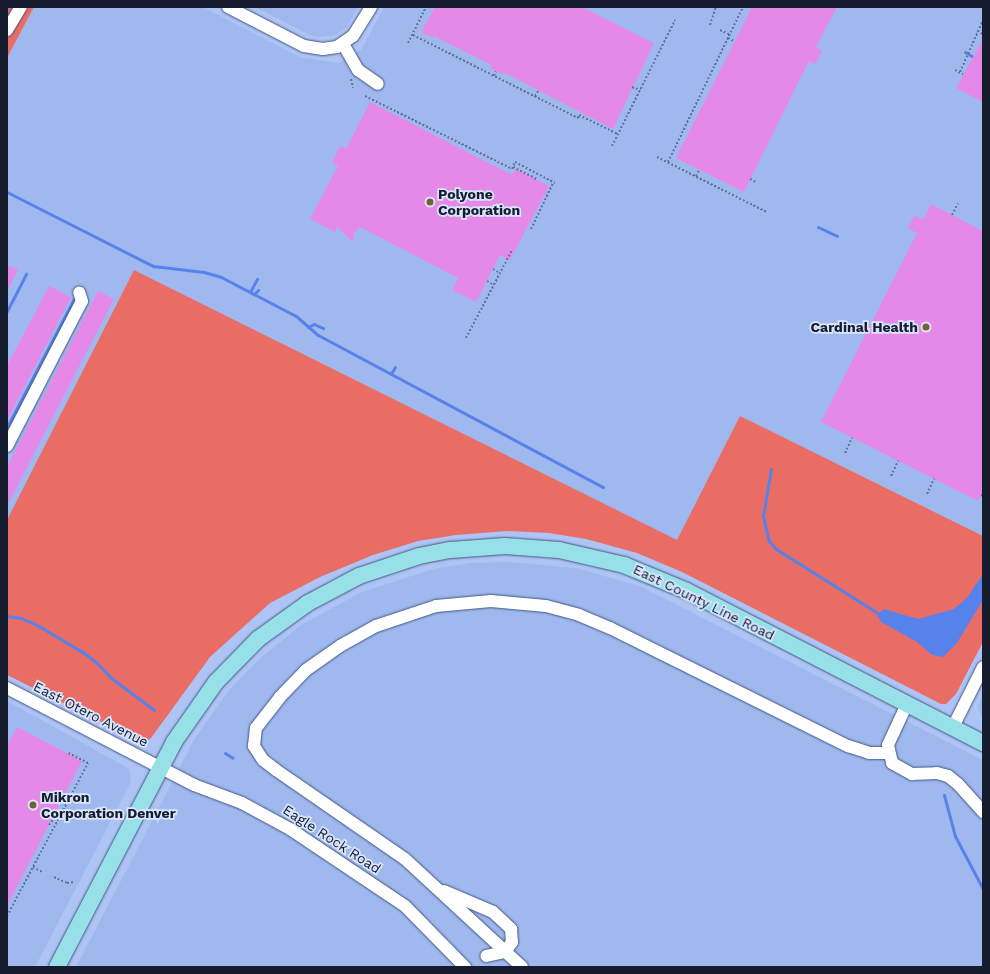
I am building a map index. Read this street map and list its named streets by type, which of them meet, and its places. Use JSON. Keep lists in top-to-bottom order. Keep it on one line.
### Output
{"streets":{"main road":["East County Line Road"],"street":["East Otero Avenue","Eagle Rock Road"]},"crossings":[["East County Line Road","East Otero Avenue"],["East County Line Road","Eagle Rock Road"],["East Otero Avenue","Eagle Rock Road"]],"places":["Polyone Corporation","Cardinal Health","Mikron Corporation Denver"]}
